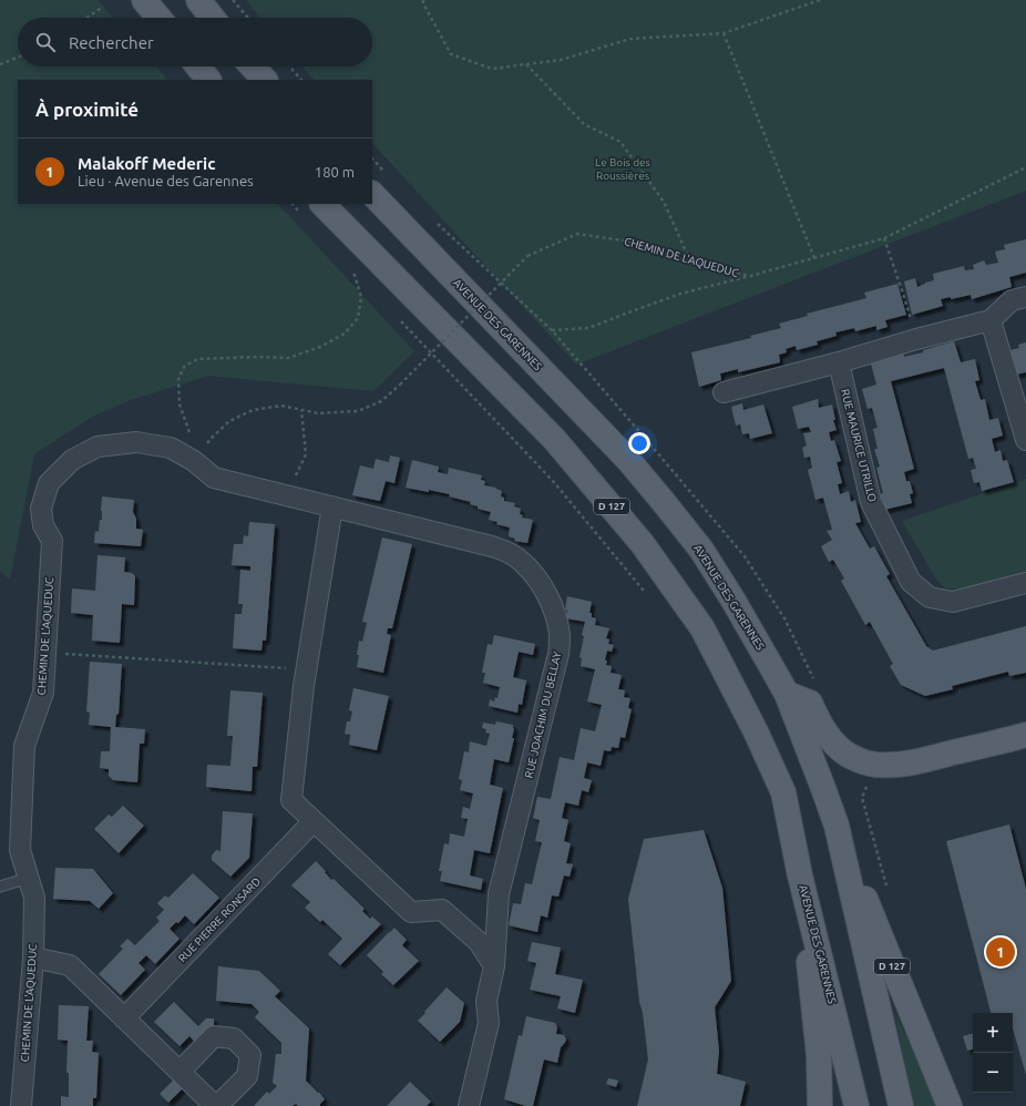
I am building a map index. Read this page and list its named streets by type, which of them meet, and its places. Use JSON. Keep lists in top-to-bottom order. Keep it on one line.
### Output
{"streets":{"main road":["AVENUE DES GARENNES","D 127"],"street":["CHEMIN DE L'AQUEDUC","RUE MAURICE UTRILLO","RUE JOACHIM DU BELLAY","RUE PIERRE RONSARD"]},"crossings":[["CHEMIN DE L'AQUEDUC","RUE JOACHIM DU BELLAY"],["AVENUE DES GARENNES","D 127"]],"parks":["Le Bois des Roussières"],"page":{"search":"Rechercher","heading":"À proximité","list":[{"mark":"1","name":"Malakoff Mederic","note":"Lieu · Avenue des Garennes","value":"180 m"}],"pins":"1","map_buttons":["+","−"]}}
